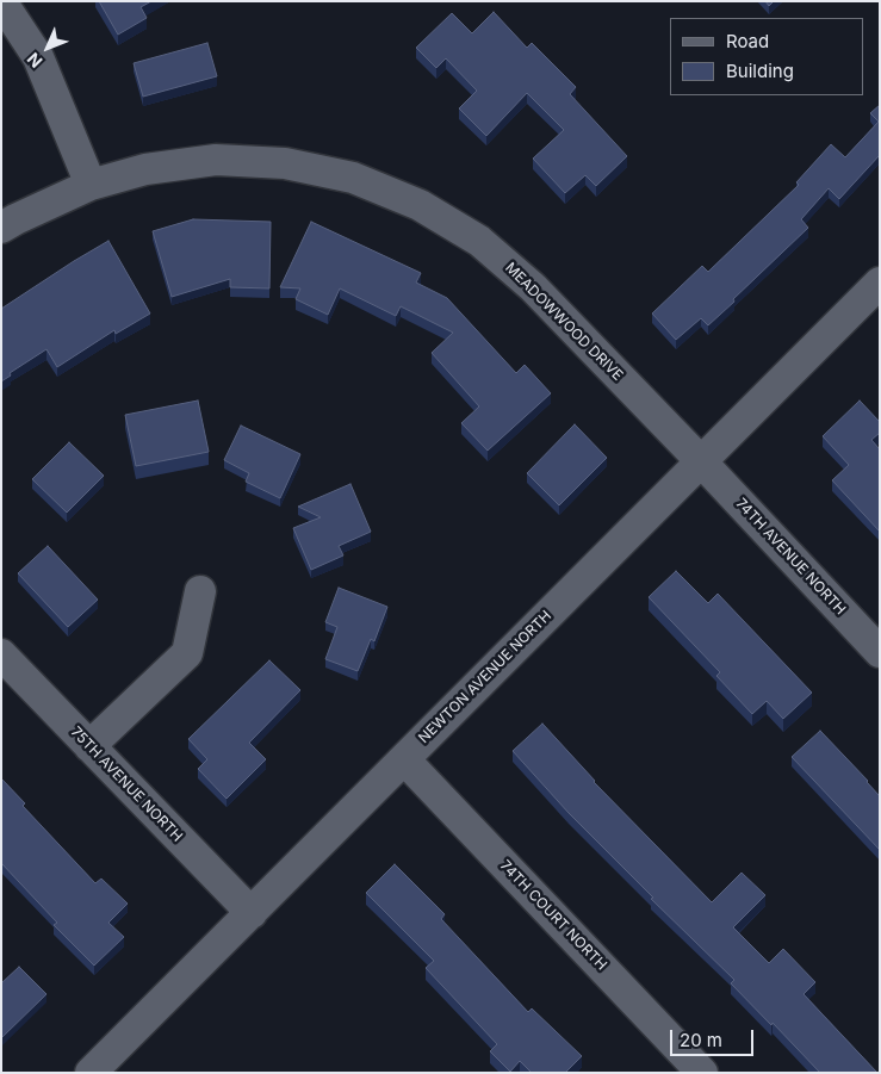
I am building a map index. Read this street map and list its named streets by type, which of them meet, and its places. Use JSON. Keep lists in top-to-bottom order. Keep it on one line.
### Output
{"streets":{"street":["MEADOWWOOD DRIVE","74TH AVENUE NORTH","NEWTON AVENUE NORTH","75TH AVENUE NORTH","74TH COURT NORTH"]},"crossings":[["MEADOWWOOD DRIVE","74TH AVENUE NORTH"],["MEADOWWOOD DRIVE","NEWTON AVENUE NORTH"],["74TH AVENUE NORTH","NEWTON AVENUE NORTH"],["NEWTON AVENUE NORTH","75TH AVENUE NORTH"],["NEWTON AVENUE NORTH","74TH COURT NORTH"]],"legend":["Road","Building"],"scale_bar":"20 m","north":"bottom left"}
